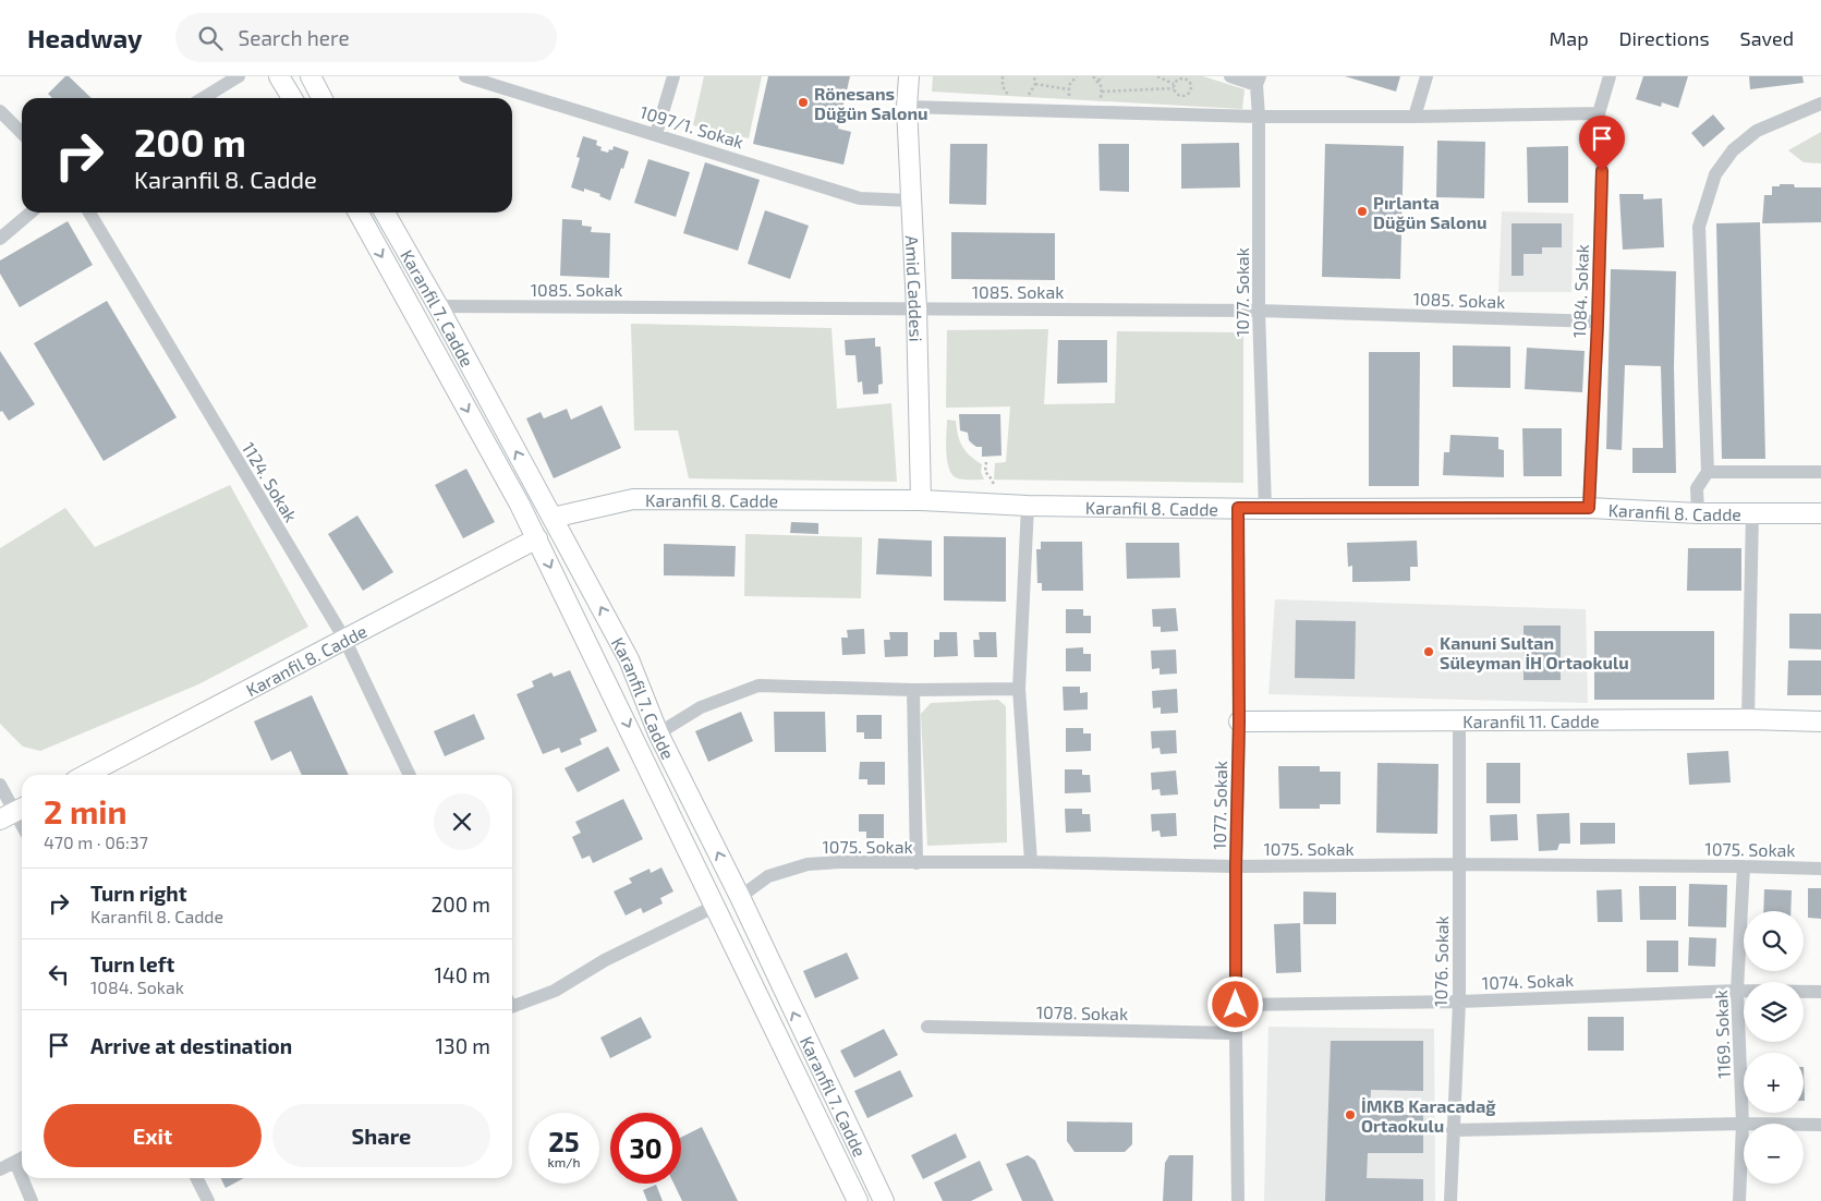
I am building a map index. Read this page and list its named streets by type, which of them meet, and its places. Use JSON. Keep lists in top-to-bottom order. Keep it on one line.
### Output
{"streets":{"street":["1097/1. Sokak","Amid Caddesi","1085. Sokak","1084. Sokak","1077. Sokak","Karanfil 7. Cadde","1124. Sokak","Karanfil 8. Cadde","Karanfil 11. Cadde","1075. Sokak","1076. Sokak","1074. Sokak","1078. Sokak","1169. Sokak"]},"crossings":[["1097/1. Sokak","Amid Caddesi"],["Amid Caddesi","1085. Sokak"],["Amid Caddesi","Karanfil 8. Cadde"],["1085. Sokak","1084. Sokak"],["1085. Sokak","1077. Sokak"],["1085. Sokak","Karanfil 7. Cadde"],["1084. Sokak","Karanfil 8. Cadde"],["1077. Sokak","Karanfil 8. Cadde"],["1077. Sokak","Karanfil 11. Cadde"],["1077. Sokak","1075. Sokak"],["1077. Sokak","1074. Sokak"],["1077. Sokak","1078. Sokak"],["Karanfil 7. Cadde","Karanfil 8. Cadde"],["Karanfil 7. Cadde","1075. Sokak"],["1124. Sokak","Karanfil 8. Cadde"],["Karanfil 11. Cadde","1076. Sokak"],["1075. Sokak","1076. Sokak"],["1075. Sokak","1169. Sokak"],["1076. Sokak","1074. Sokak"],["1074. Sokak","1169. Sokak"]],"places":["Rönesans Düğün Salonu","Pırlanta Düğün Salonu","Kanuni Sultan Süleyman İH Ortaokulu","İMKB Karacadağ Ortaokulu"],"page":{"header":"Headway","search":"Search here","nav":["Map","Directions","Saved"],"turn":["200 m","Karanfil 8. Cadde"],"heading":["2 min","470 m · 06:37"],"list":[{"name":"Turn right","note":"Karanfil 8. Cadde","value":"200 m"},{"name":"Turn left","note":"1084. Sokak","value":"140 m"},{"name":"Arrive at destination","value":"130 m"}],"map_buttons":["+","−"],"buttons":["Exit","Share"],"speed":"25 km/h","limit":"30"}}
